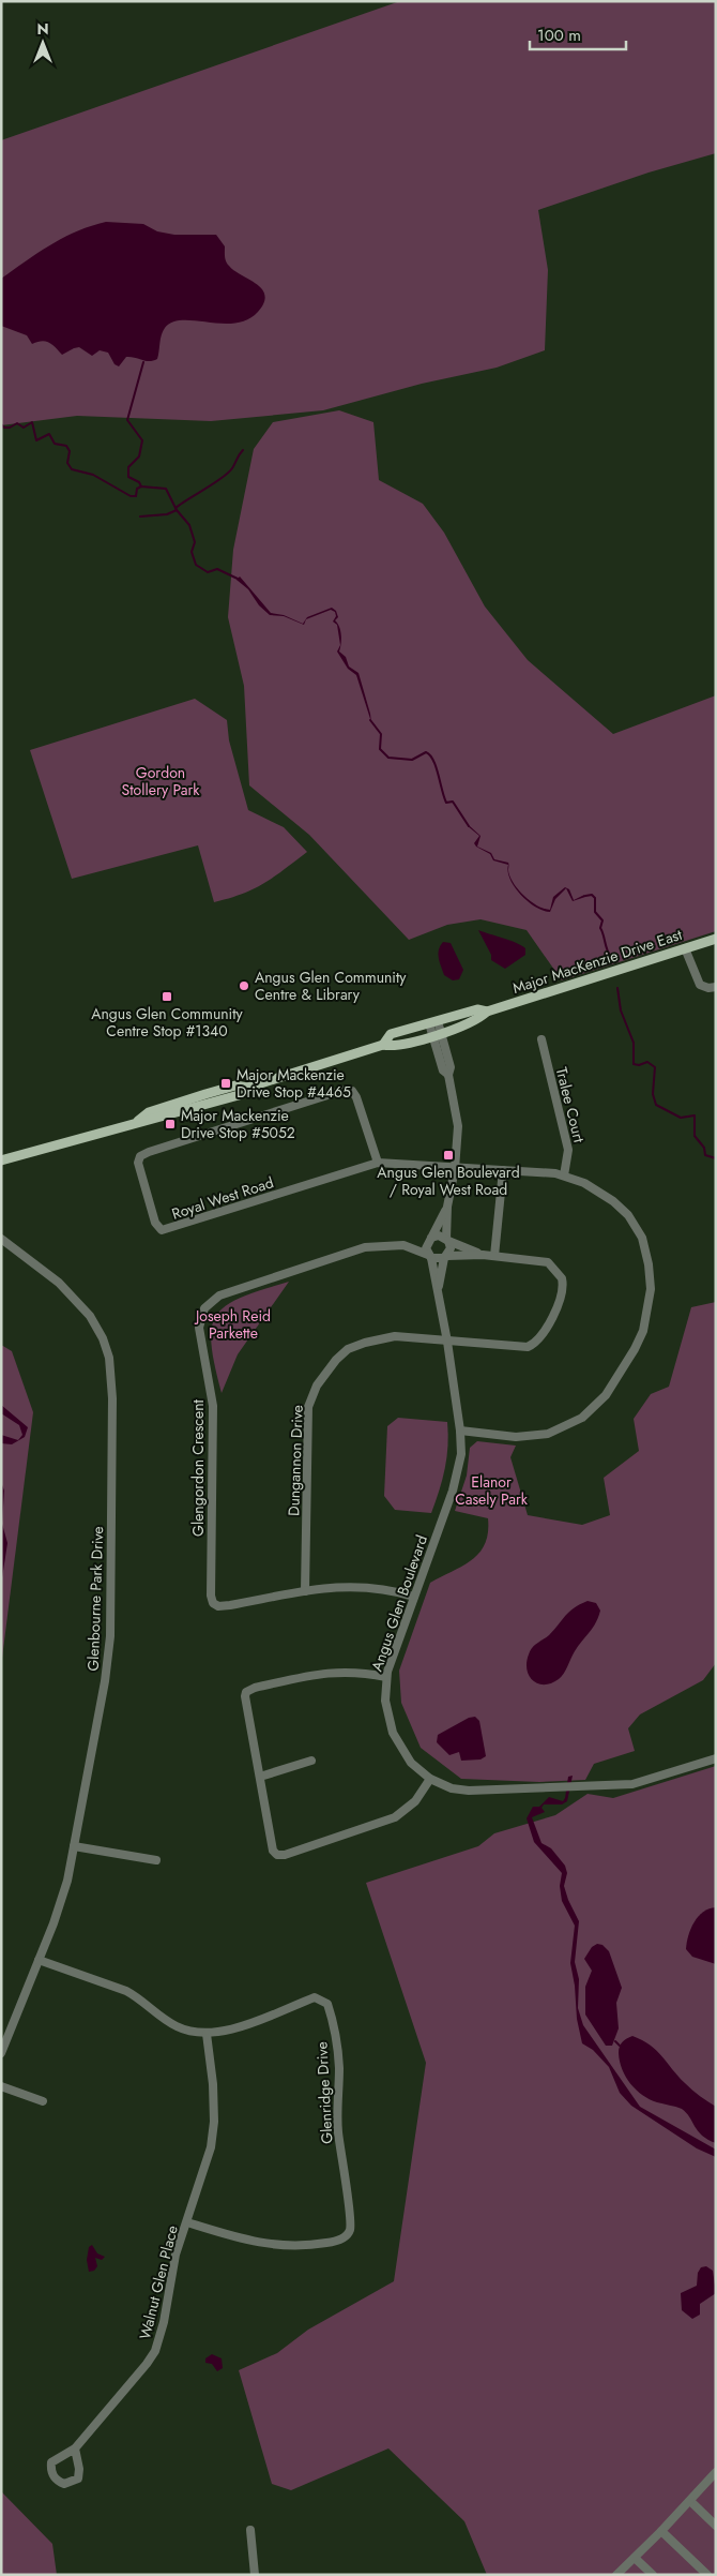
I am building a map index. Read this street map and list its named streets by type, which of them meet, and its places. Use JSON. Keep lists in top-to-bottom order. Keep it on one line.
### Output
{"streets":{"main road":["Major MacKenzie Drive East"],"street":["Tralee Court","Royal West Road","Dungannon Drive","Glengordon Crescent","Glenbourne Park Drive","Angus Glen Boulevard","Glenridge Drive","Walnut Glen Place"]},"crossings":[["Tralee Court","Royal West Road"],["Royal West Road","Angus Glen Boulevard"],["Dungannon Drive","Glengordon Crescent"],["Dungannon Drive","Angus Glen Boulevard"],["Glengordon Crescent","Angus Glen Boulevard"],["Glenbourne Park Drive","Glenridge Drive"],["Glenridge Drive","Walnut Glen Place"]],"parks":["Gordon Stollery Park","Joseph Reid Parkette","Elanor Casely Park"],"places":{"other":["Angus Glen Community Centre & Library"],"transit":["Angus Glen Community Centre Stop #1340","Major Mackenzie Drive Stop #4465","Major Mackenzie Drive Stop #5052","Angus Glen Boulevard / Royal West Road"]},"scale_bar":"100 m","north":"top"}
